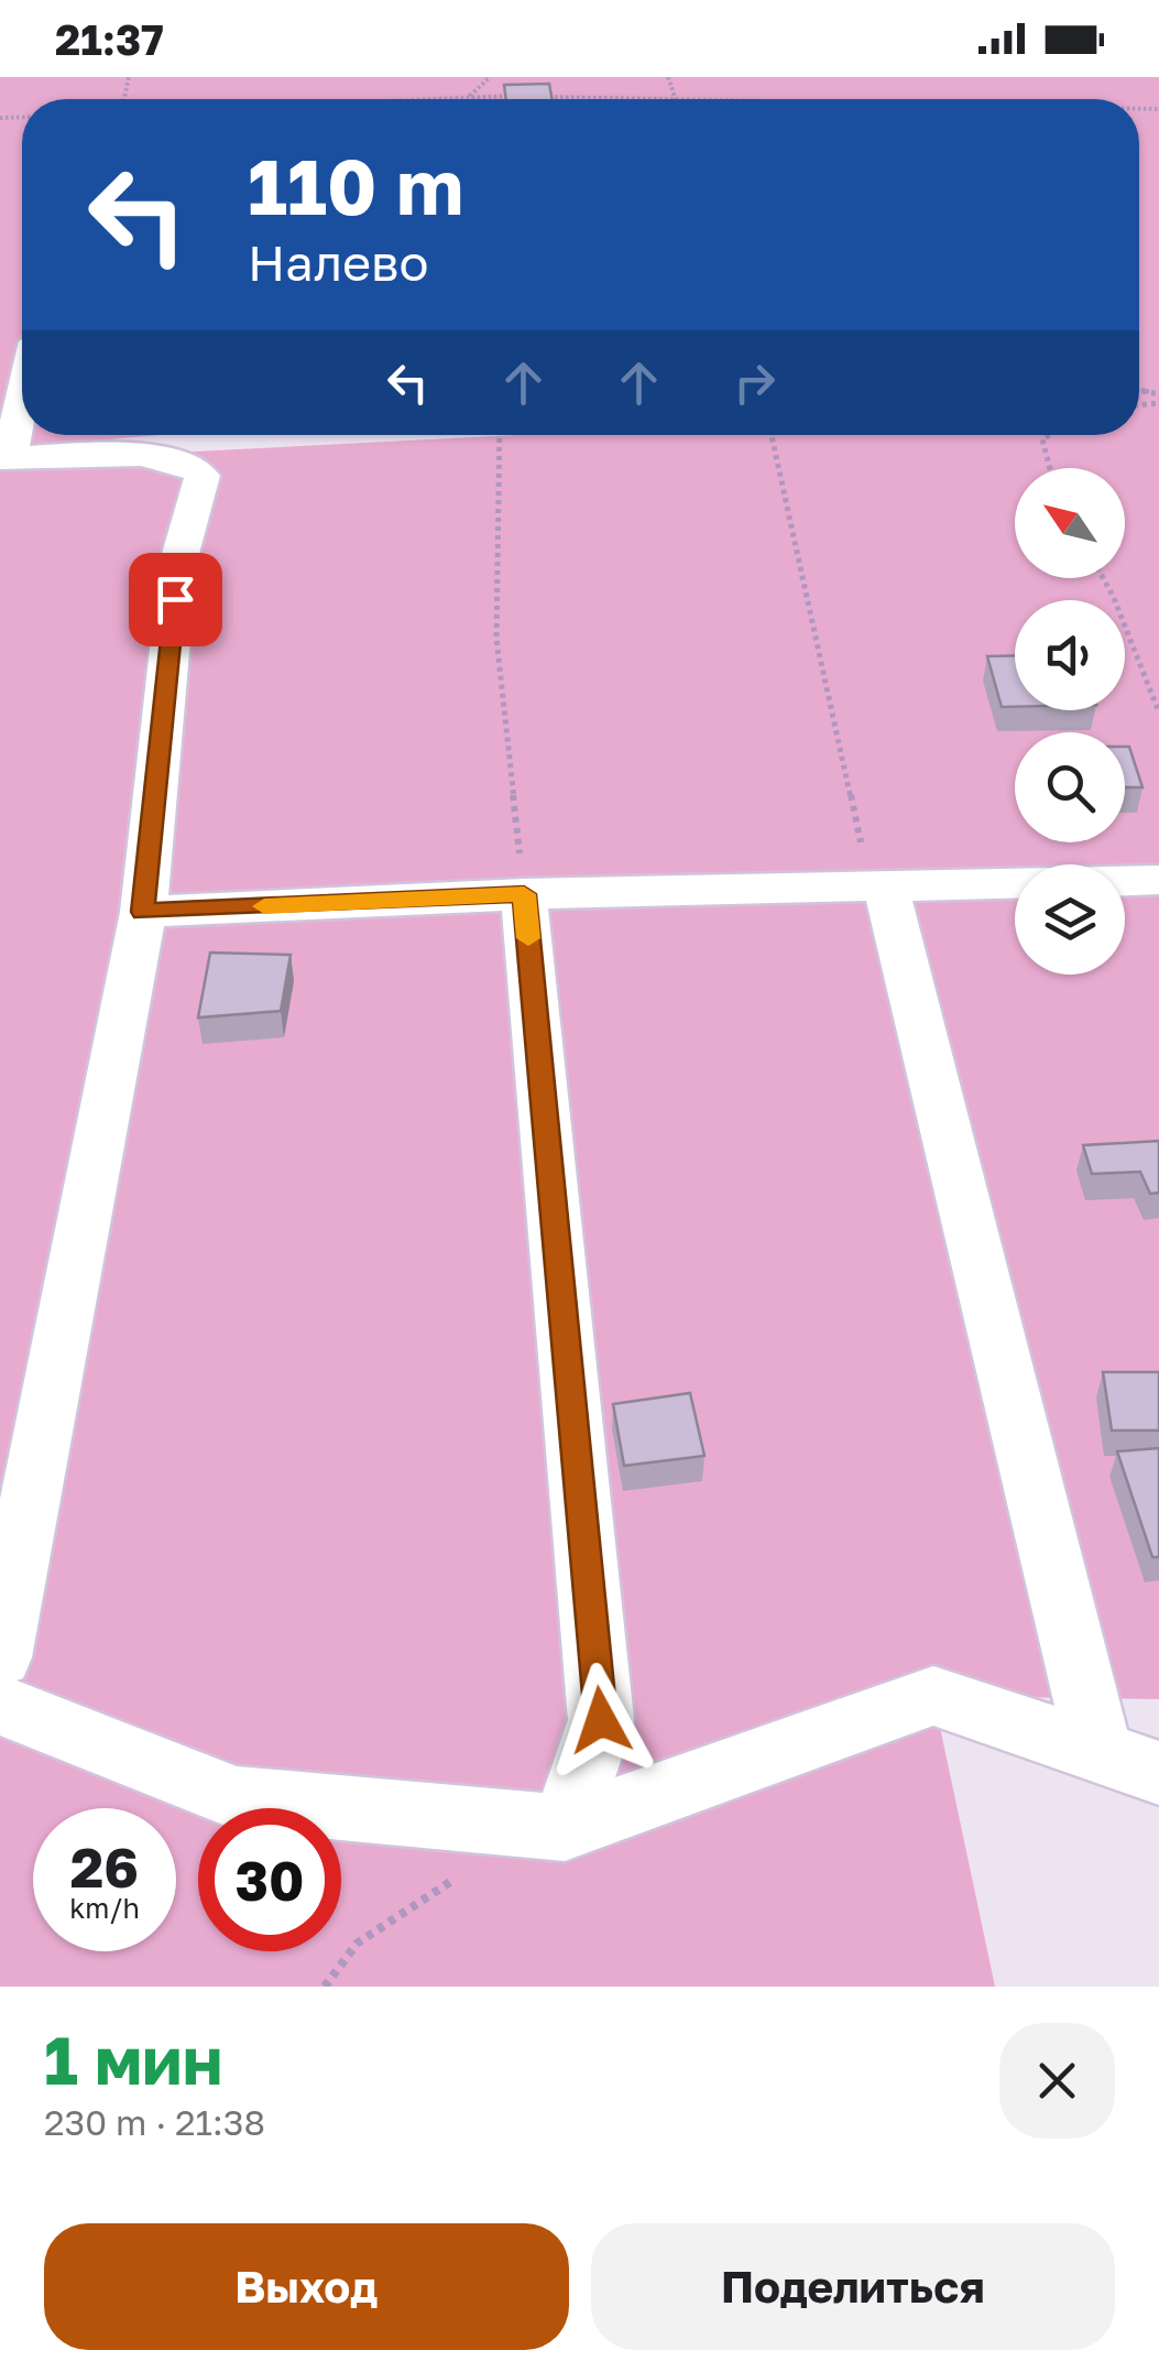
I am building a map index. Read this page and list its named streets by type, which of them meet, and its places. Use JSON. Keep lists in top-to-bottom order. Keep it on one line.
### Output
{"north":"top left","page":{"status":"21:37","turn":["110 m","Налево"],"speed":"26 km/h","limit":"30","heading":["1 мин","230 m · 21:38"],"buttons":["Выход","Поделиться"]}}
